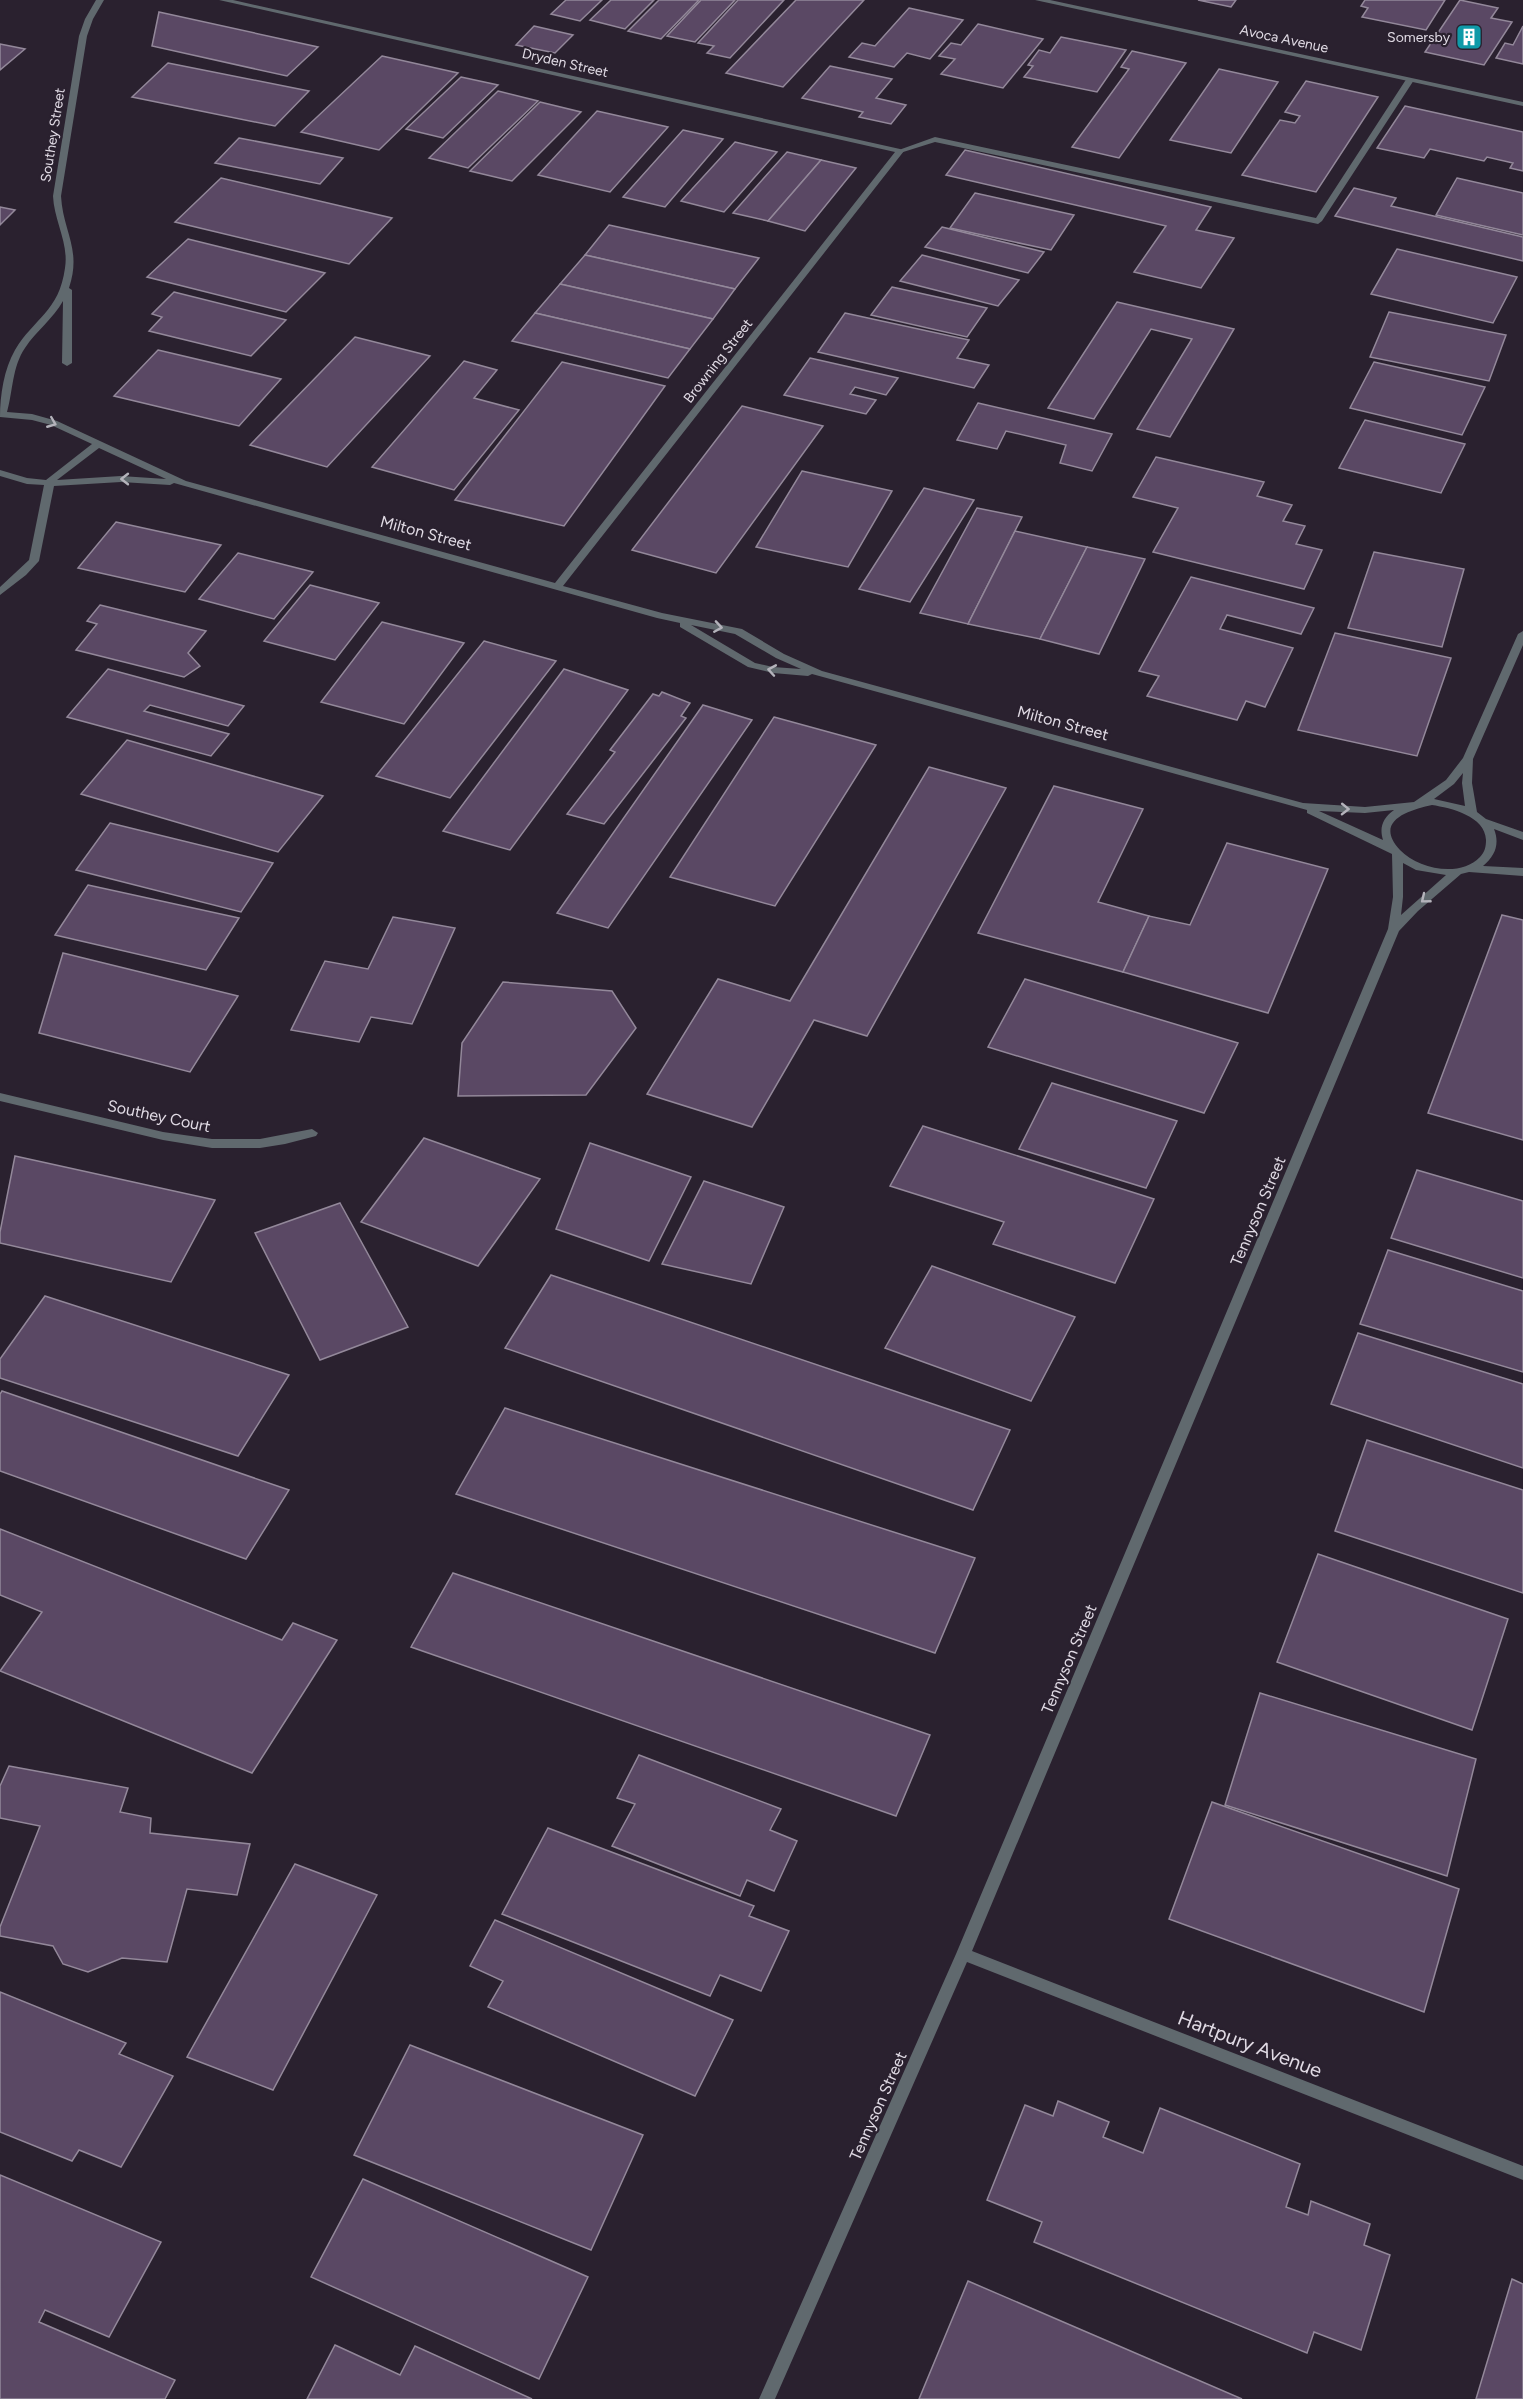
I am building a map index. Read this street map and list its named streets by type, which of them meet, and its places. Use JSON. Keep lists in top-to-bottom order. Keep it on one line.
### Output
{"streets":{"street":["Avoca Avenue","Dryden Street","Southey Street","Browning Street","Milton Street","Southey Court","Tennyson Street","Hartpury Avenue"]},"crossings":[["Dryden Street","Browning Street"],["Southey Street","Milton Street"],["Browning Street","Milton Street"],["Milton Street","Tennyson Street"],["Tennyson Street","Hartpury Avenue"]],"places":{"building":["Somersby"]}}
